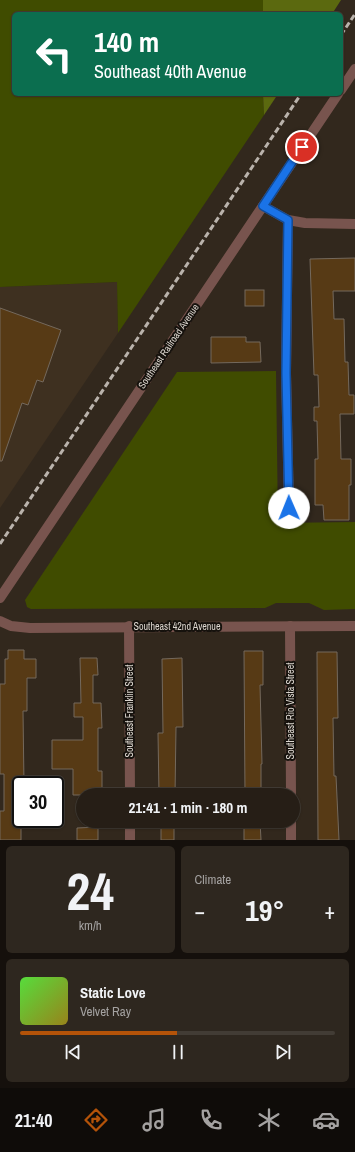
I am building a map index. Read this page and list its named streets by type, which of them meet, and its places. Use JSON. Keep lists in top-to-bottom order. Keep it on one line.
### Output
{"streets":{"street":["Southeast Railroad Avenue","Southeast 42nd Avenue","Southeast Franklin Street","Southeast Rio Vista Street"]},"crossings":[["Southeast 42nd Avenue","Southeast Franklin Street"],["Southeast 42nd Avenue","Southeast Rio Vista Street"]],"page":{"turn":["140 m","Southeast 40th Avenue"],"limit":"30","trip":"21:41 · 1 min · 180 m","tile":[["24","km/h"],"Climate"],"heat":["−","19°","+"],"song":["Static Love","Velvet Ray"],"tabs":"21:40"}}
